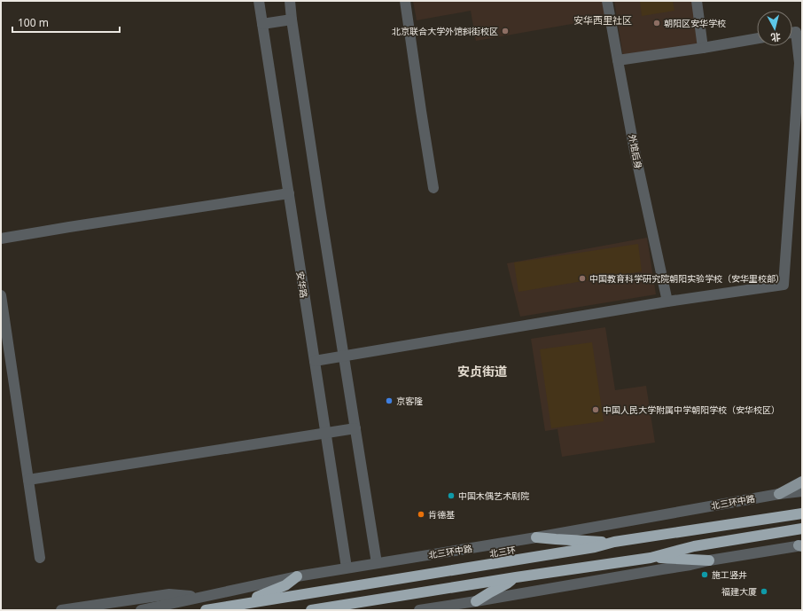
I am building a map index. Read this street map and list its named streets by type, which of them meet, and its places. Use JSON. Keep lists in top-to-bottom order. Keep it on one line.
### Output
{"streets":{"highway":["北三环"],"street":["外馆后身","安华路","北三环中路"]},"crossings":[["安华路","北三环中路"]],"districts":["安华西里社区","安贞街道"],"places":["朝阳区安华学校","北京联合大学外馆斜街校区","中国教育科学研究院朝阳实验学校（安华里校部）","京客隆","中国人民大学附属中学朝阳学校（安华校区）","中国木偶艺术剧院","肯德基","施工竖井","福建大厦"],"scale_bar":"100 m","north":"bottom"}
